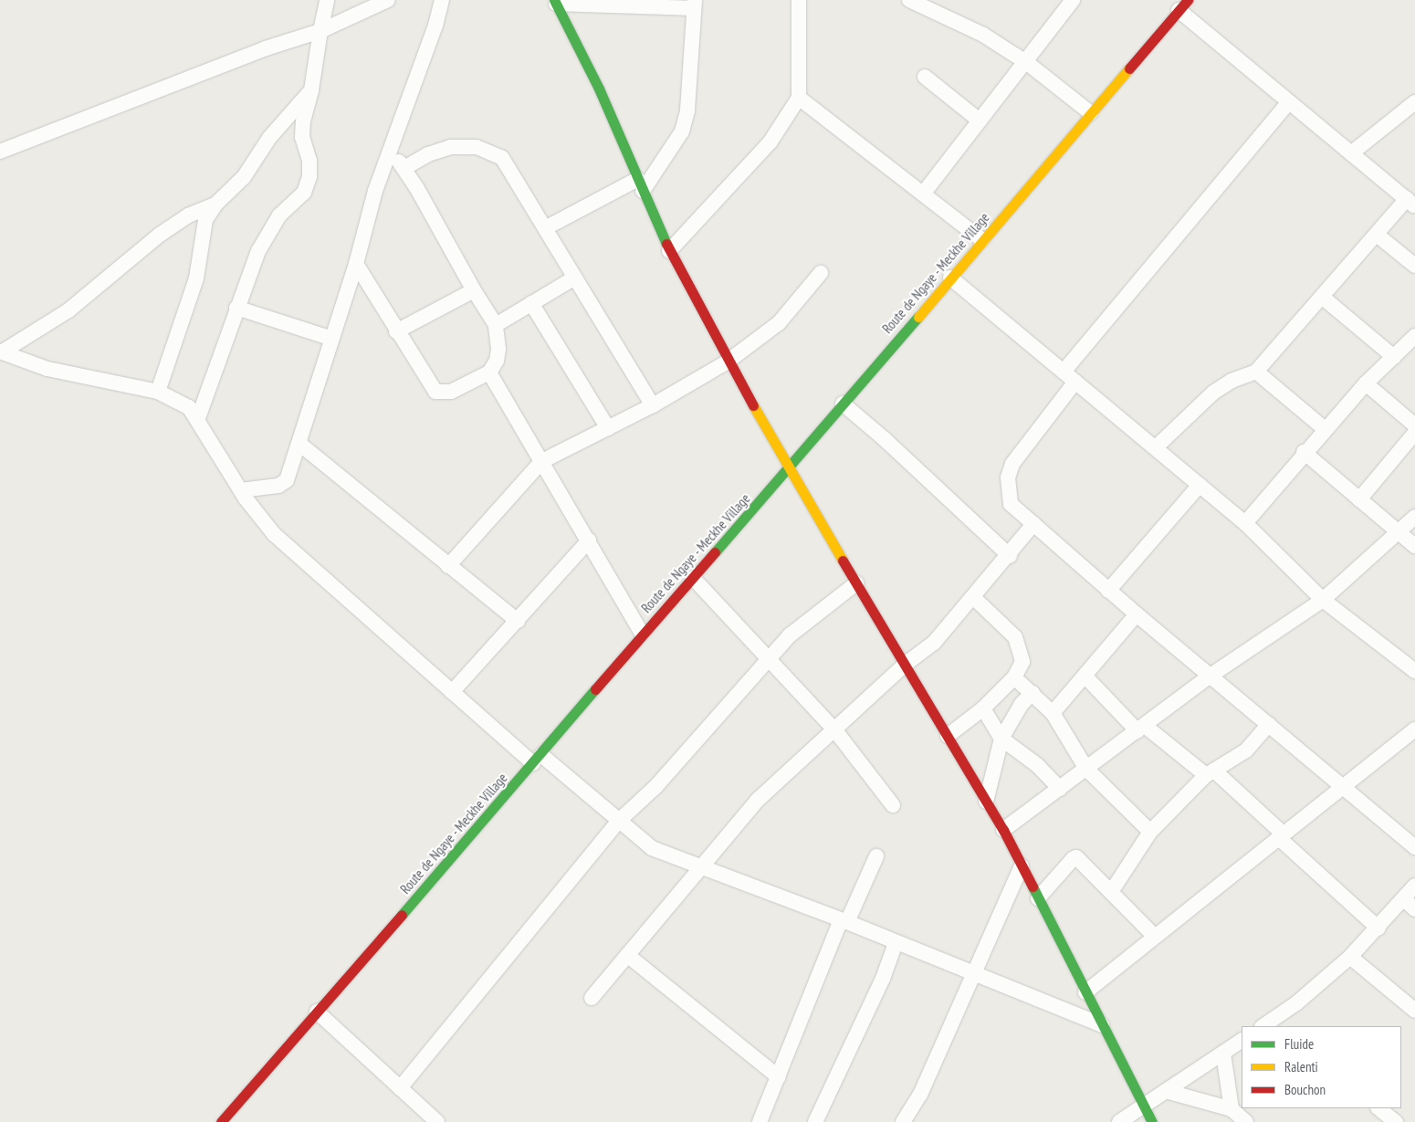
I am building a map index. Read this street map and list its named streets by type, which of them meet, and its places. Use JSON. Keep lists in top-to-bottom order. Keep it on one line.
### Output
{"streets":{"main road":["Route de Ngaye - Meckhe Village"]},"legend":["Fluide","Ralenti","Bouchon"]}
